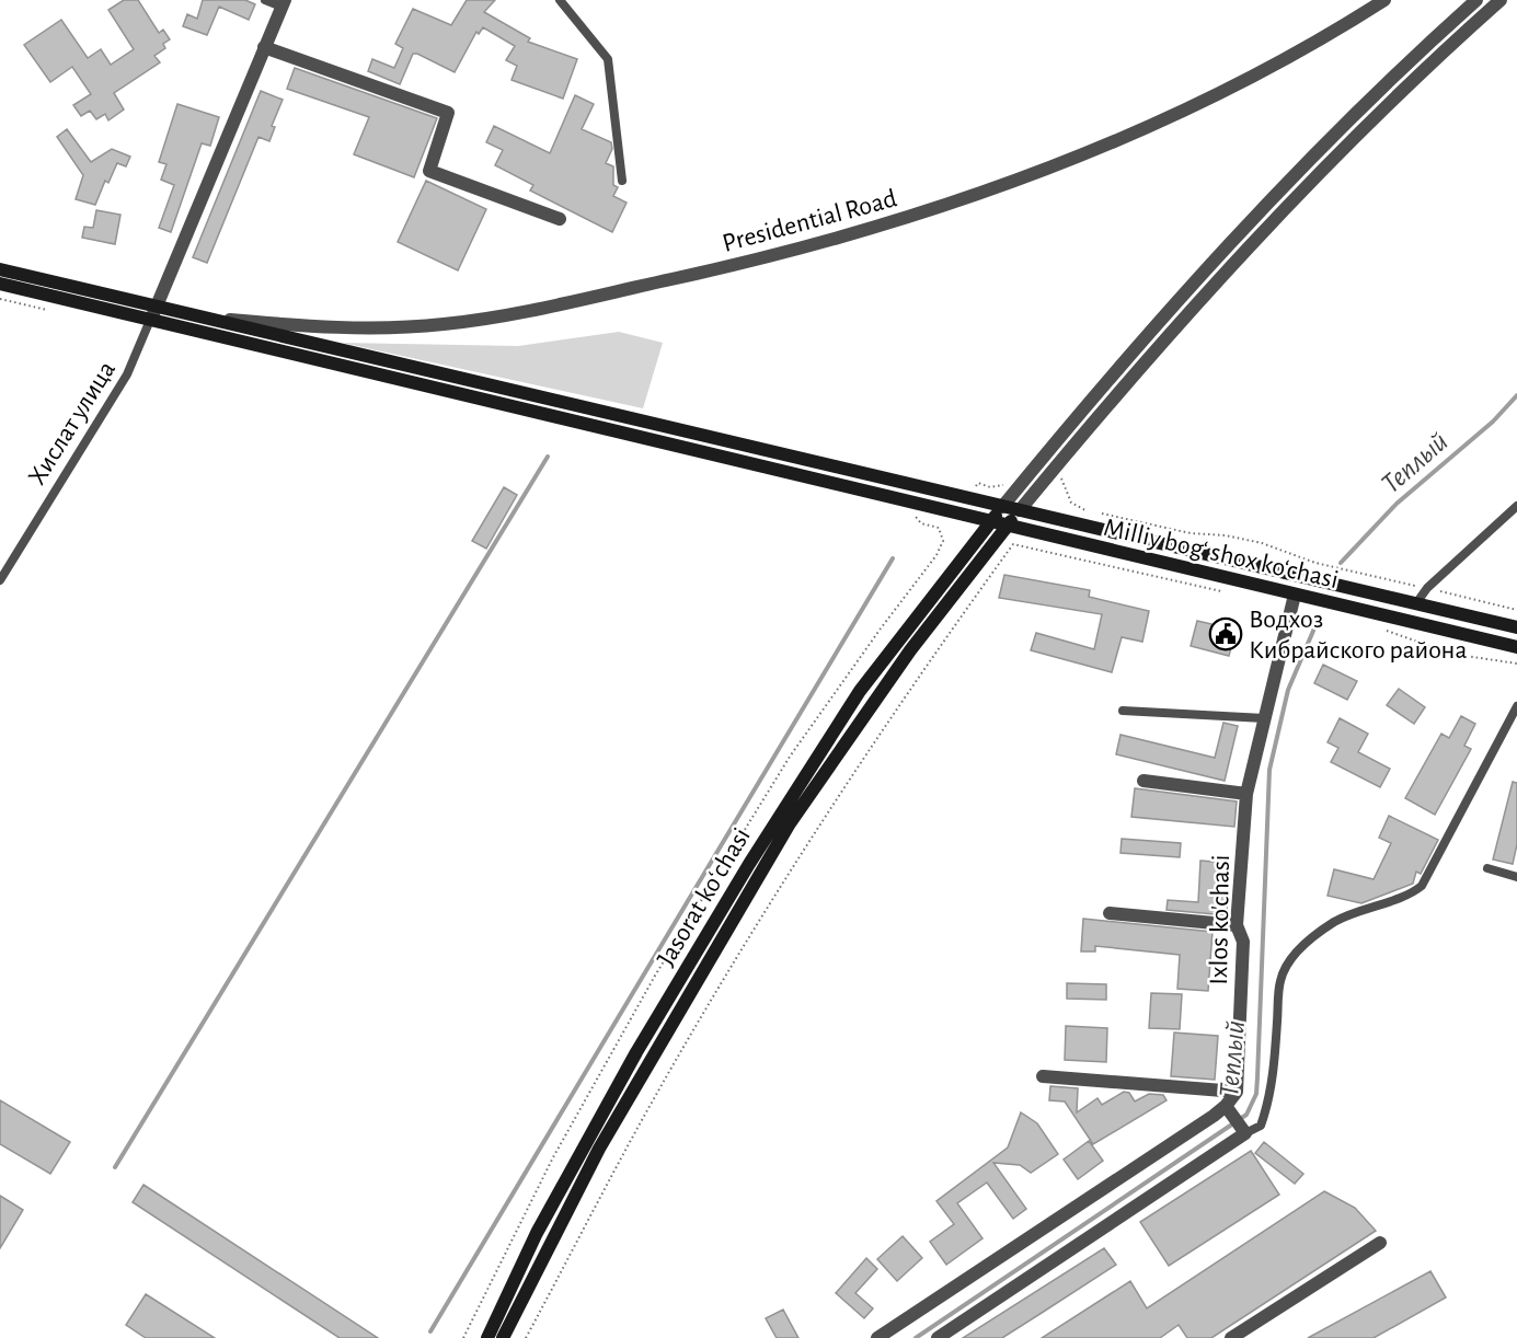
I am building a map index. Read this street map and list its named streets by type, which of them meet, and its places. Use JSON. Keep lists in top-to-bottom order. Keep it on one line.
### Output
{"streets":{"main road":["Milliy bog‘ shox ko‘chasi","Jasorat koʻchasi"],"street":["Presidential Road","Ixlos ko'chasi"],"lane":["Хислат улица"]},"crossings":[["Presidential Road","Milliy bog‘ shox ko‘chasi"],["Хислат улица","Milliy bog‘ shox ko‘chasi"],["Milliy bog‘ shox ko‘chasi","Jasorat koʻchasi"],["Milliy bog‘ shox ko‘chasi","Ixlos ko'chasi"]],"water":["Теплый"],"places":{"public building":["Водхоз Кибрайского района"]}}
